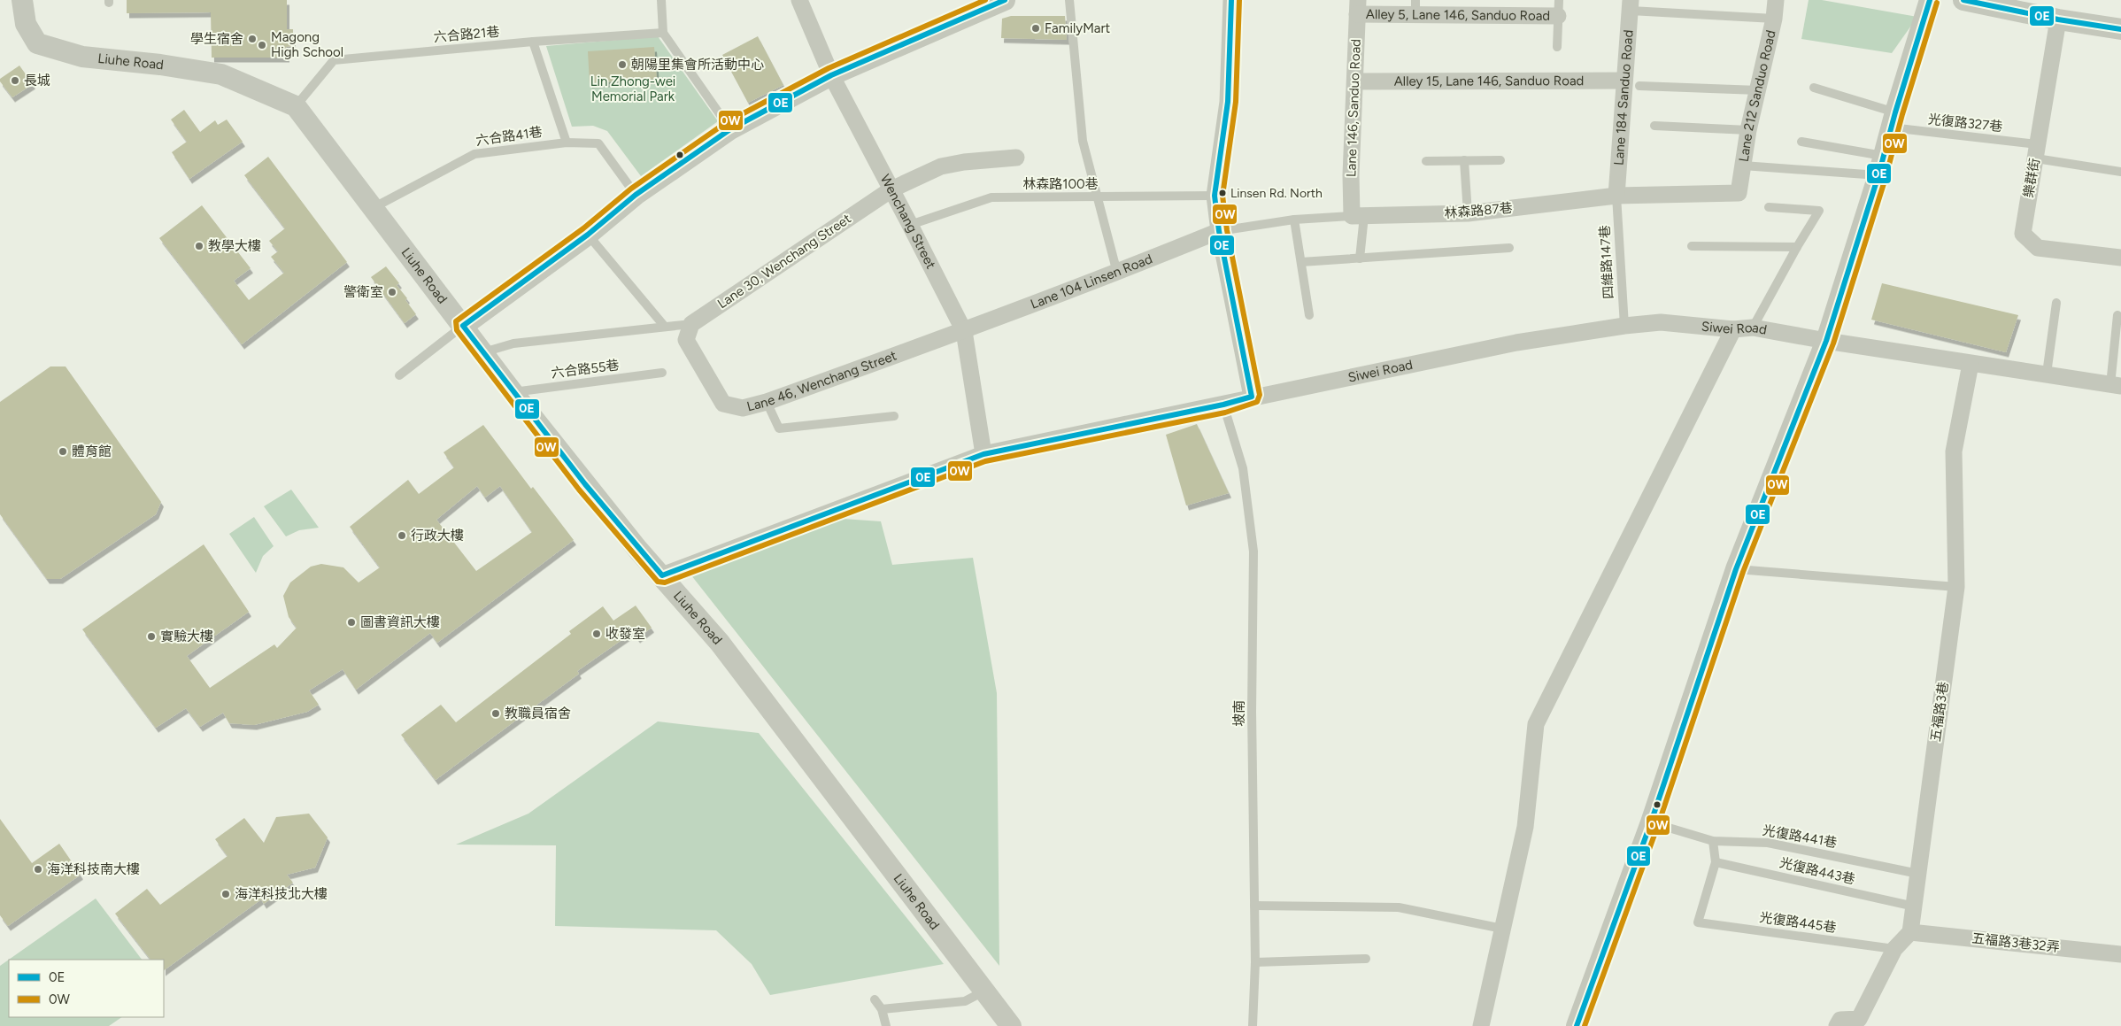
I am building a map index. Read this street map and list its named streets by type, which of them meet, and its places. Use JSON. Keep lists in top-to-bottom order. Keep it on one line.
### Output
{"streets":{"street":["Alley 5, Lane 146, Sanduo Road","Liuhe Road","Alley 15, Lane 146, Sanduo Road","Lane 212 Sanduo Road","Lane 184 Sanduo Road","Lane 146, Sanduo Road","樂群街","林森路87巷","Wenchang Street","Lane 30, Wenchang Street","Lane 104 Linsen Road","Siwei Road","Lane 46, Wenchang Street","五福路3巷","五福路3巷32弄"],"lane":["六合路21巷","光復路327巷","六合路41巷","林森路100巷","四維路147巷","六合路55巷","坡南","光復路441巷","光復路443巷","光復路445巷"]},"crossings":[["Alley 5, Lane 146, Sanduo Road","Lane 146, Sanduo Road"],["六合路21巷","Liuhe Road"],["Liuhe Road","六合路41巷"],["Liuhe Road","Siwei Road"],["Liuhe Road","六合路55巷"],["Alley 15, Lane 146, Sanduo Road","Lane 184 Sanduo Road"],["Alley 15, Lane 146, Sanduo Road","Lane 146, Sanduo Road"],["Lane 212 Sanduo Road","林森路87巷"],["Lane 184 Sanduo Road","林森路87巷"],["Lane 184 Sanduo Road","四維路147巷"],["Lane 146, Sanduo Road","林森路87巷"],["光復路327巷","樂群街"],["林森路100巷","Wenchang Street"],["林森路87巷","四維路147巷"],["林森路87巷","Lane 104 Linsen Road"],["Wenchang Street","Lane 30, Wenchang Street"],["Wenchang Street","Lane 104 Linsen Road"],["Wenchang Street","Siwei Road"],["Wenchang Street","Lane 46, Wenchang Street"],["Lane 30, Wenchang Street","Lane 46, Wenchang Street"],["四維路147巷","Siwei Road"],["Lane 104 Linsen Road","Lane 46, Wenchang Street"],["Siwei Road","五福路3巷"],["Siwei Road","坡南"],["五福路3巷","光復路441巷"],["五福路3巷","光復路443巷"],["五福路3巷","五福路3巷32弄"],["光復路443巷","光復路445巷"]],"parks":["Lin Zhong-wei Memorial Park"],"places":["FamilyMart","學生宿舍","Magong High School","朝陽里集會所活動中心","長城","Linsen Rd. North","教學大樓","警衛室","體育館","行政大樓","圖書資訊大樓","收發室","實驗大樓","教職員宿舍","海洋科技南大樓","海洋科技北大樓"],"lines":["transit line 0E","transit line 0W"],"legend":["0E","0W"]}
